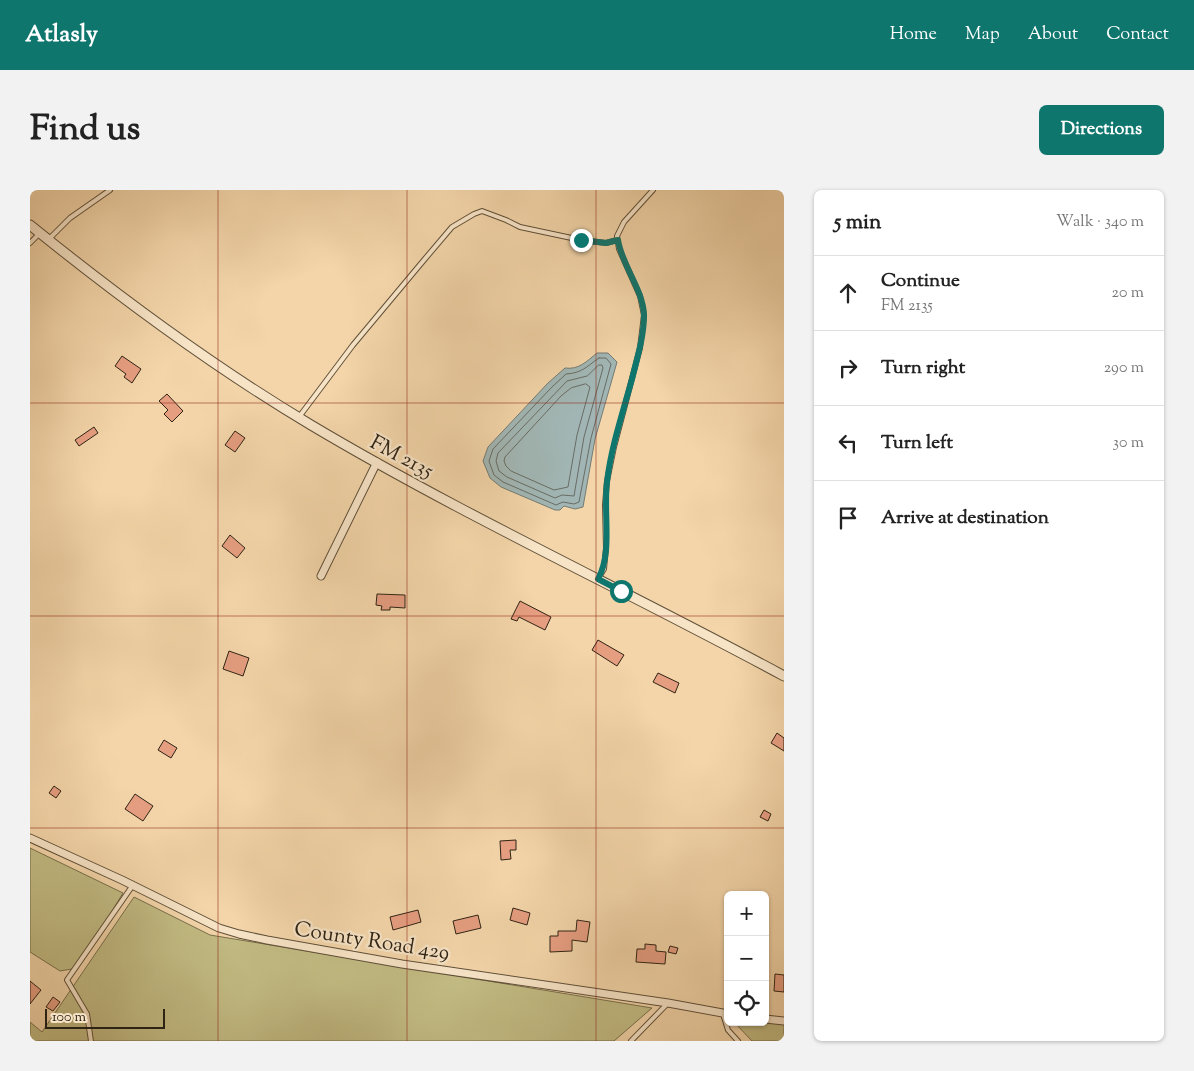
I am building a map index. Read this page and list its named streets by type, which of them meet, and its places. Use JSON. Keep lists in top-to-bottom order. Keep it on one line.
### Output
{"streets":{"street":["FM 2135","County Road 429"]},"scale_bar":"100 m","page":{"header":"Atlasly","nav":["Home","Map","About","Contact"],"title":"Find us","buttons":"Directions","heading":["5 min","Walk · 340 m"],"list":[["Continue","FM 2135","20 m"],["Turn right","290 m"],["Turn left","30 m"],"Arrive at destination"],"map_buttons":["+","−"],"scale":"100 m"}}
